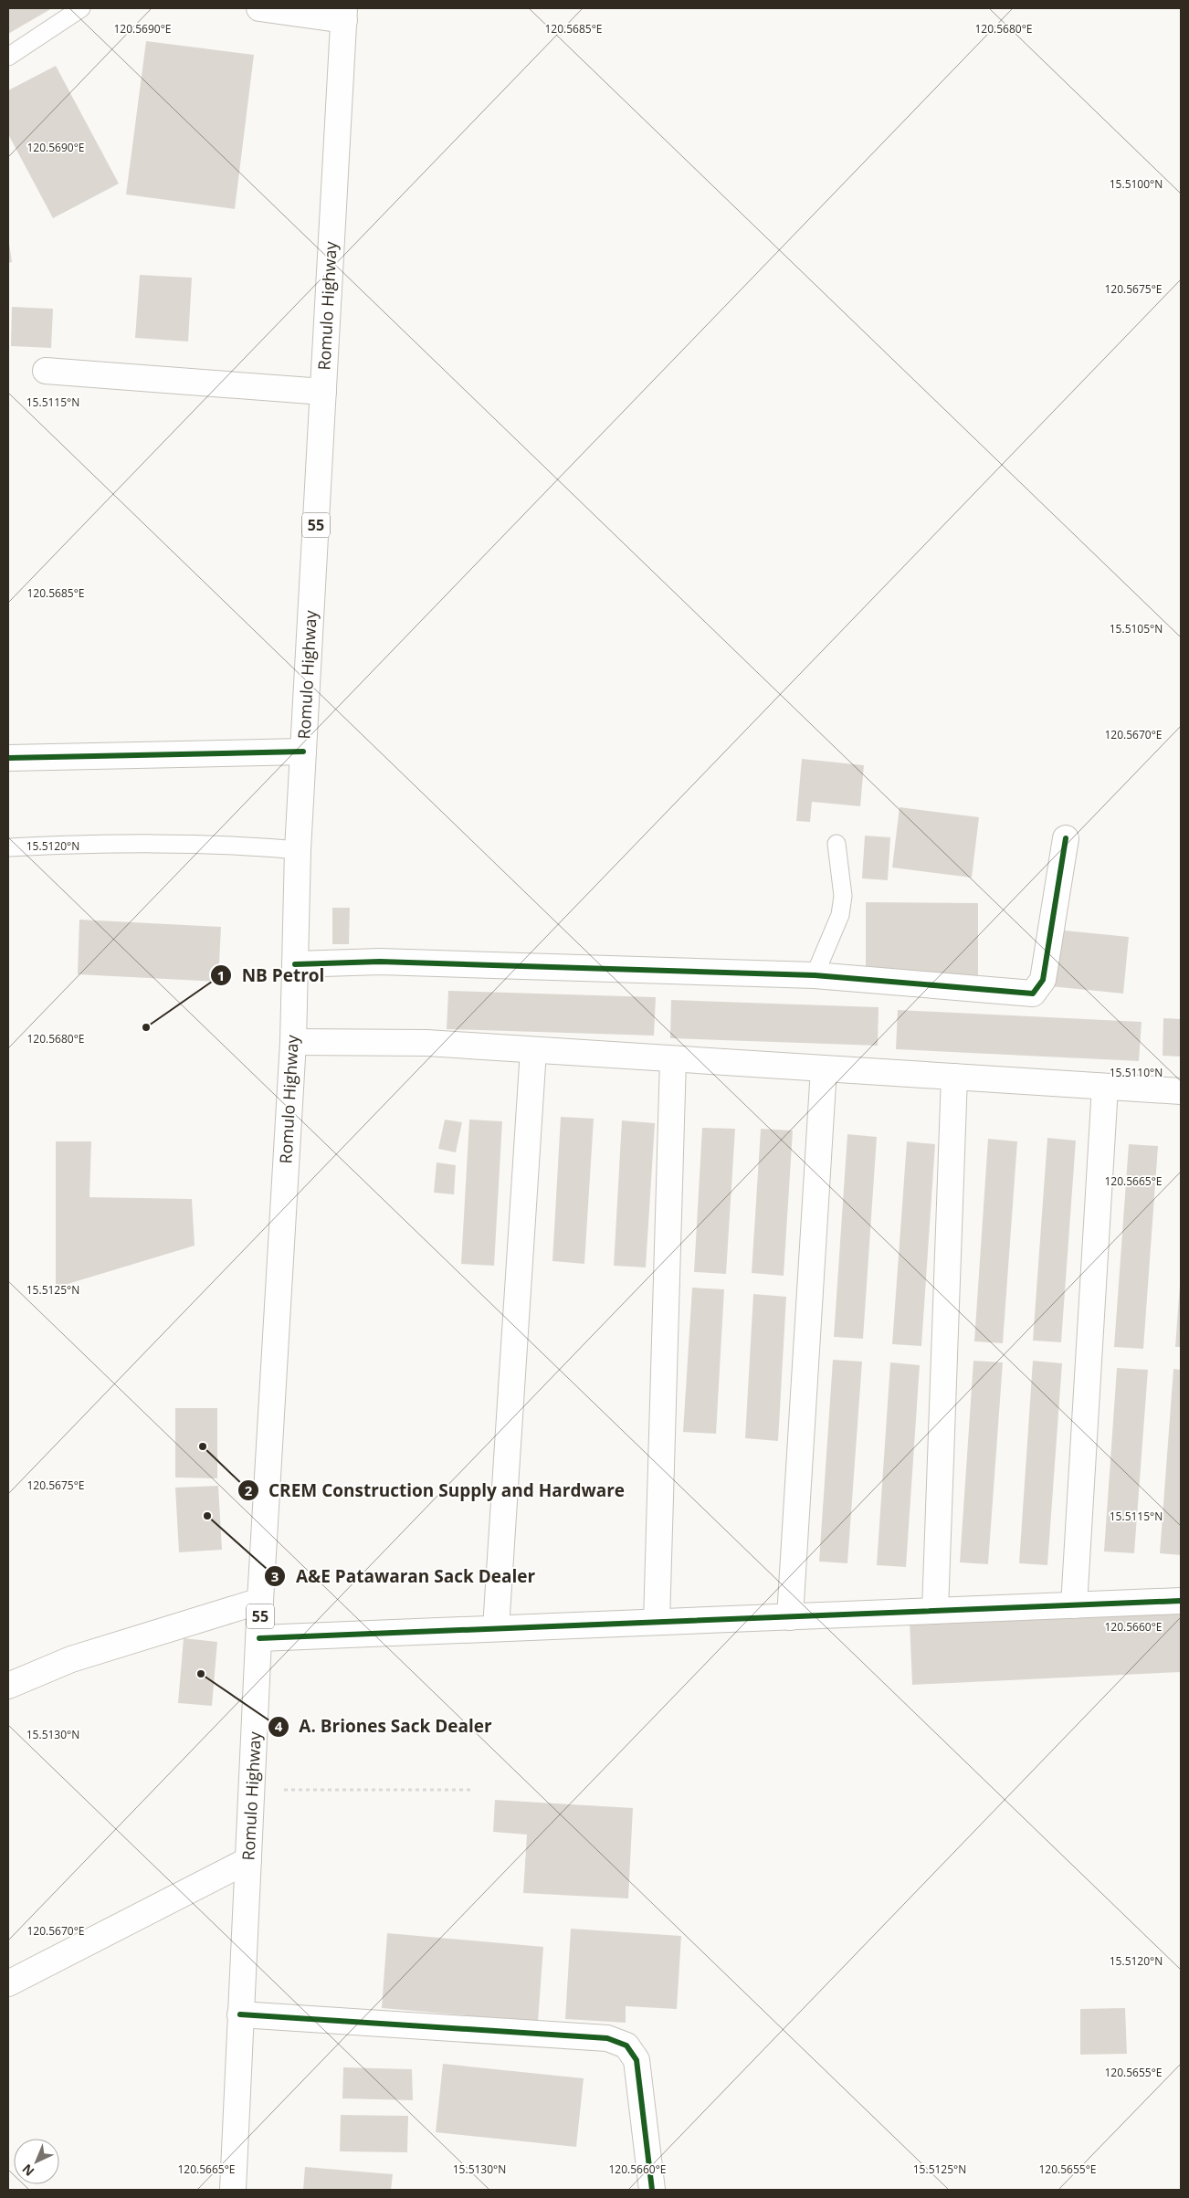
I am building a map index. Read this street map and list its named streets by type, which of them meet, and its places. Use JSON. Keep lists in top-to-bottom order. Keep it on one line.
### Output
{"streets":{"main road":["Romulo Highway","55"]},"places":["NB Petrol","CREM Construction Supply and Hardware","A&E Patawaran Sack Dealer","A. Briones Sack Dealer"],"north":"bottom left","coordinates":["120.5690°E","120.5685°E","120.5680°E","15.5100°N","120.5675°E","15.5115°N","15.5105°N","120.5670°E","15.5120°N","15.5110°N","120.5665°E","15.5125°N","120.5660°E","15.5130°N","120.5655°E"]}
